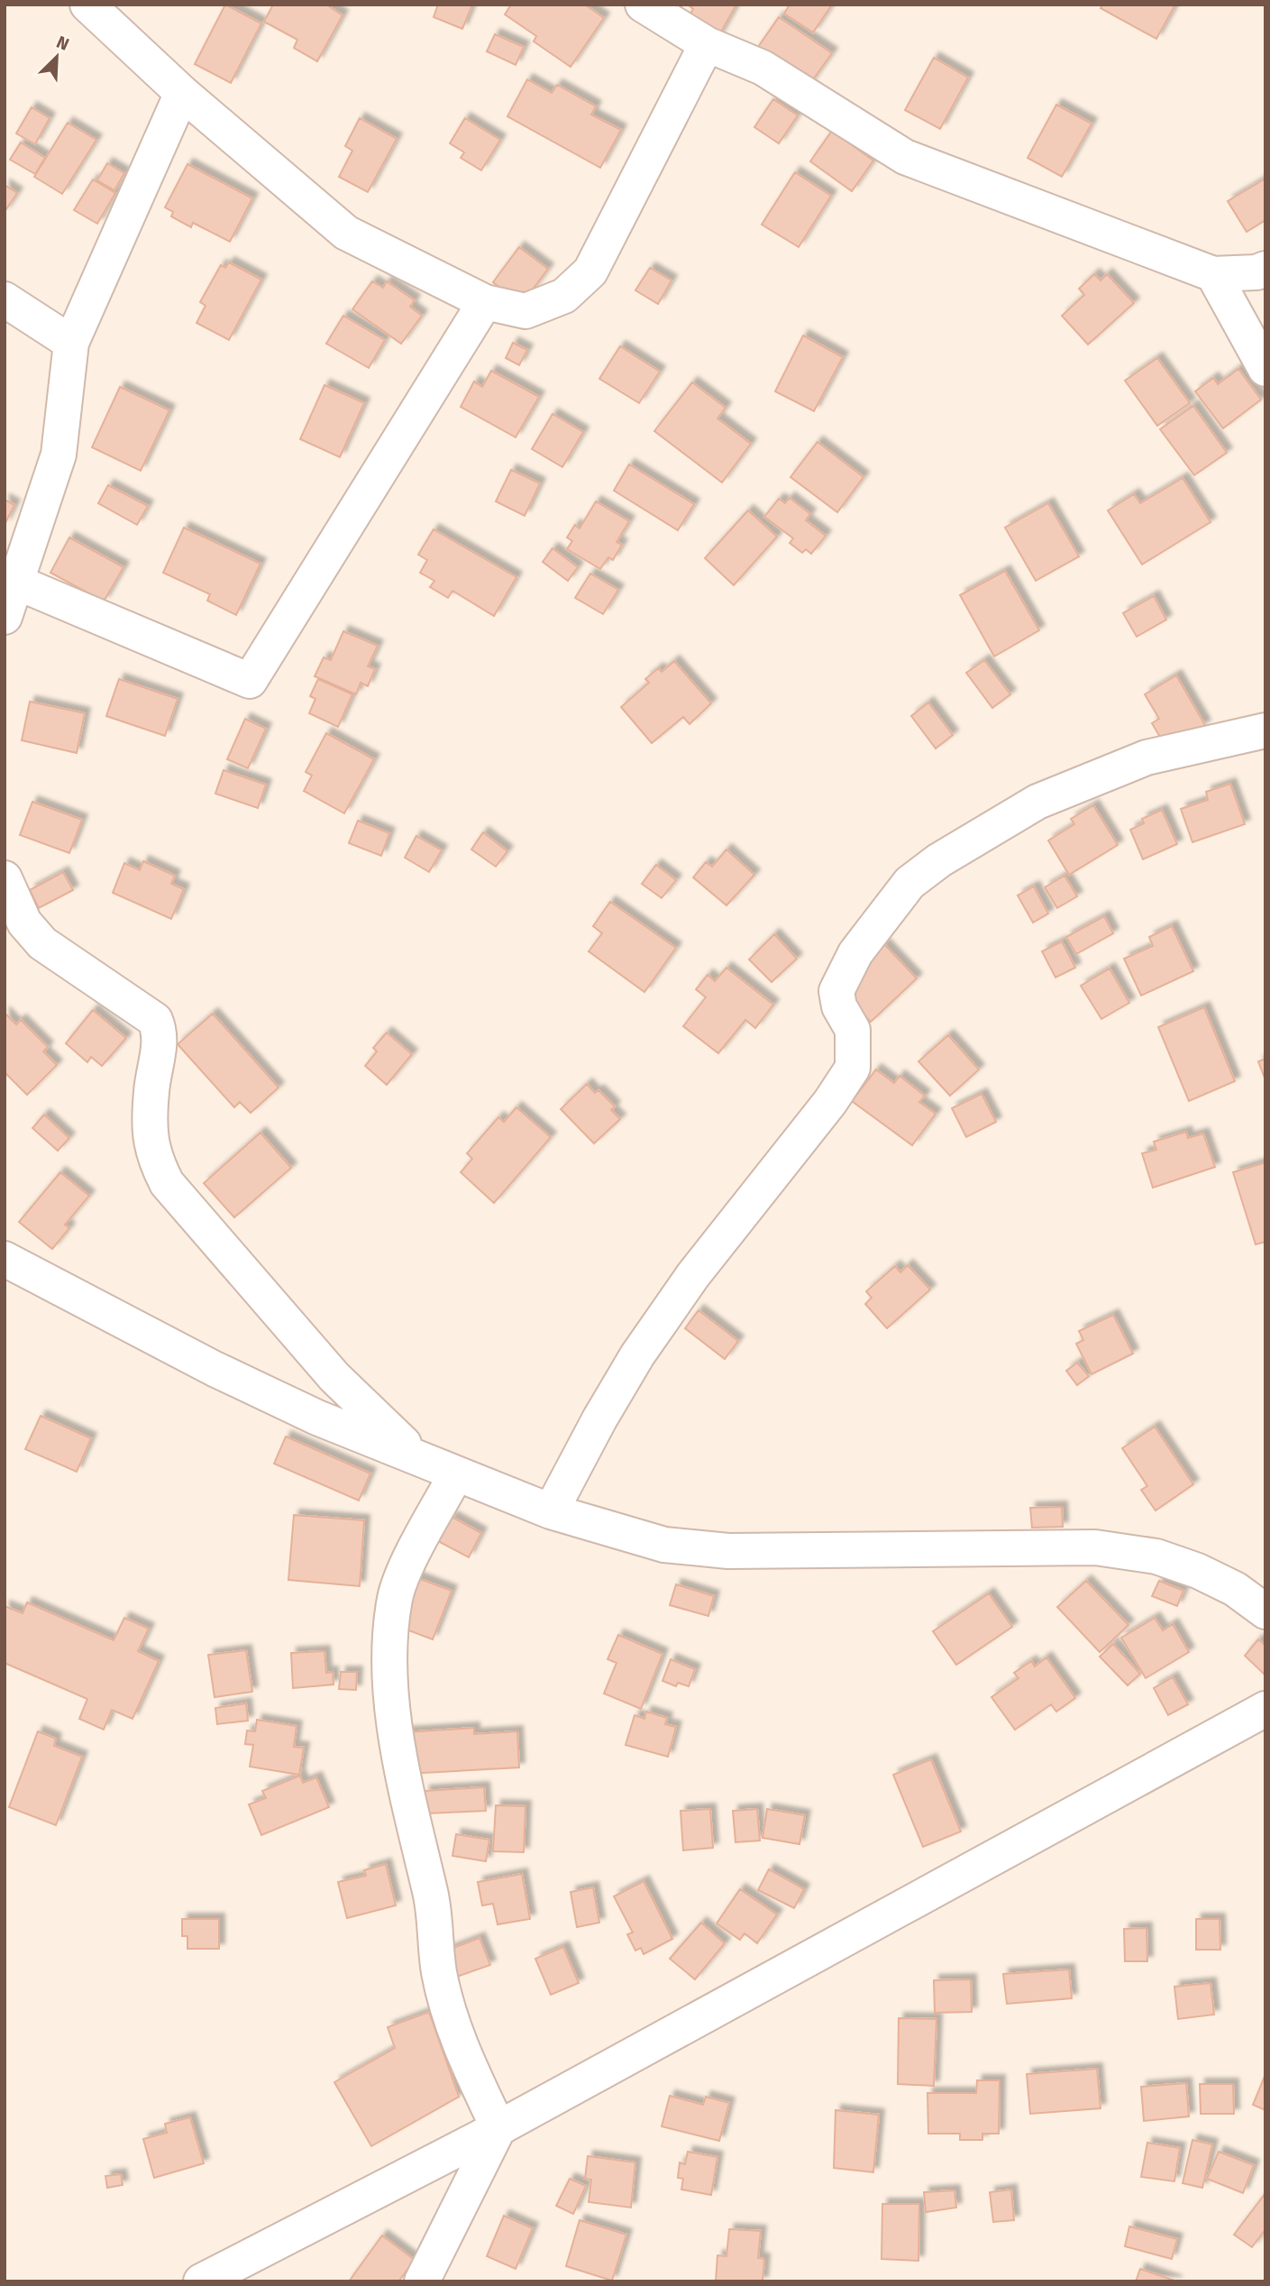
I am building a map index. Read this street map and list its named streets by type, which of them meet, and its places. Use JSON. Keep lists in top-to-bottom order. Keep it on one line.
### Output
{"north":"top right"}
